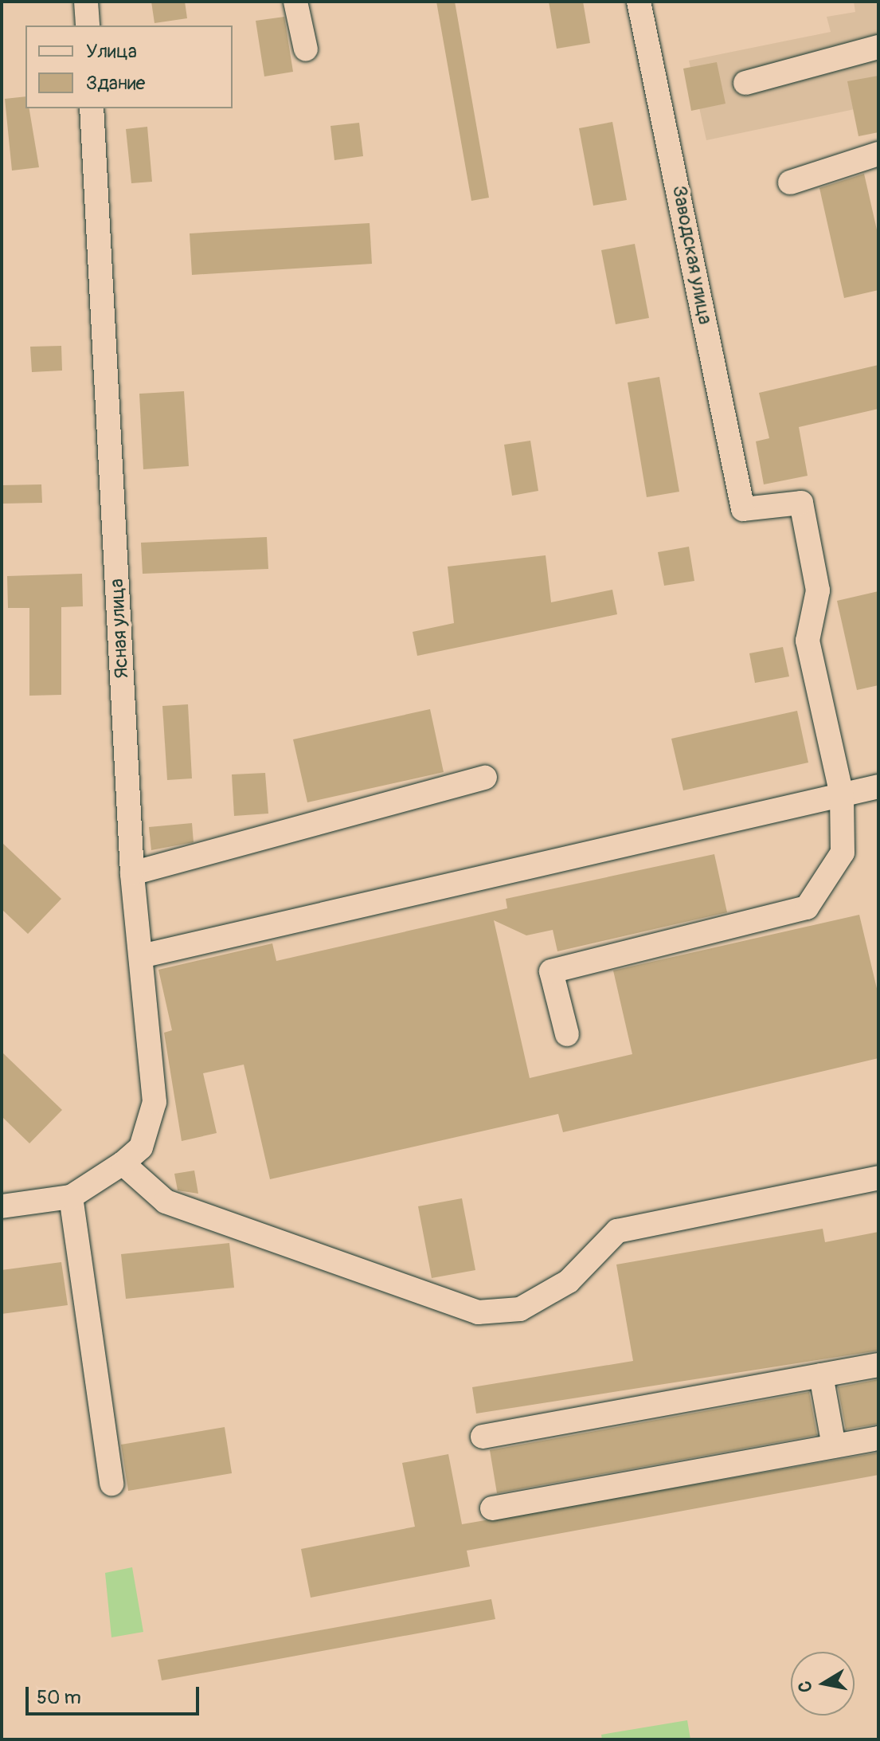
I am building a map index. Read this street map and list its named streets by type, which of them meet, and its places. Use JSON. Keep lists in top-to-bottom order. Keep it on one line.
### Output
{"streets":{"street":["Заводская улица","Ясная улица"]},"legend":["Улица","Здание"],"scale_bar":"50 m","north":"left"}
